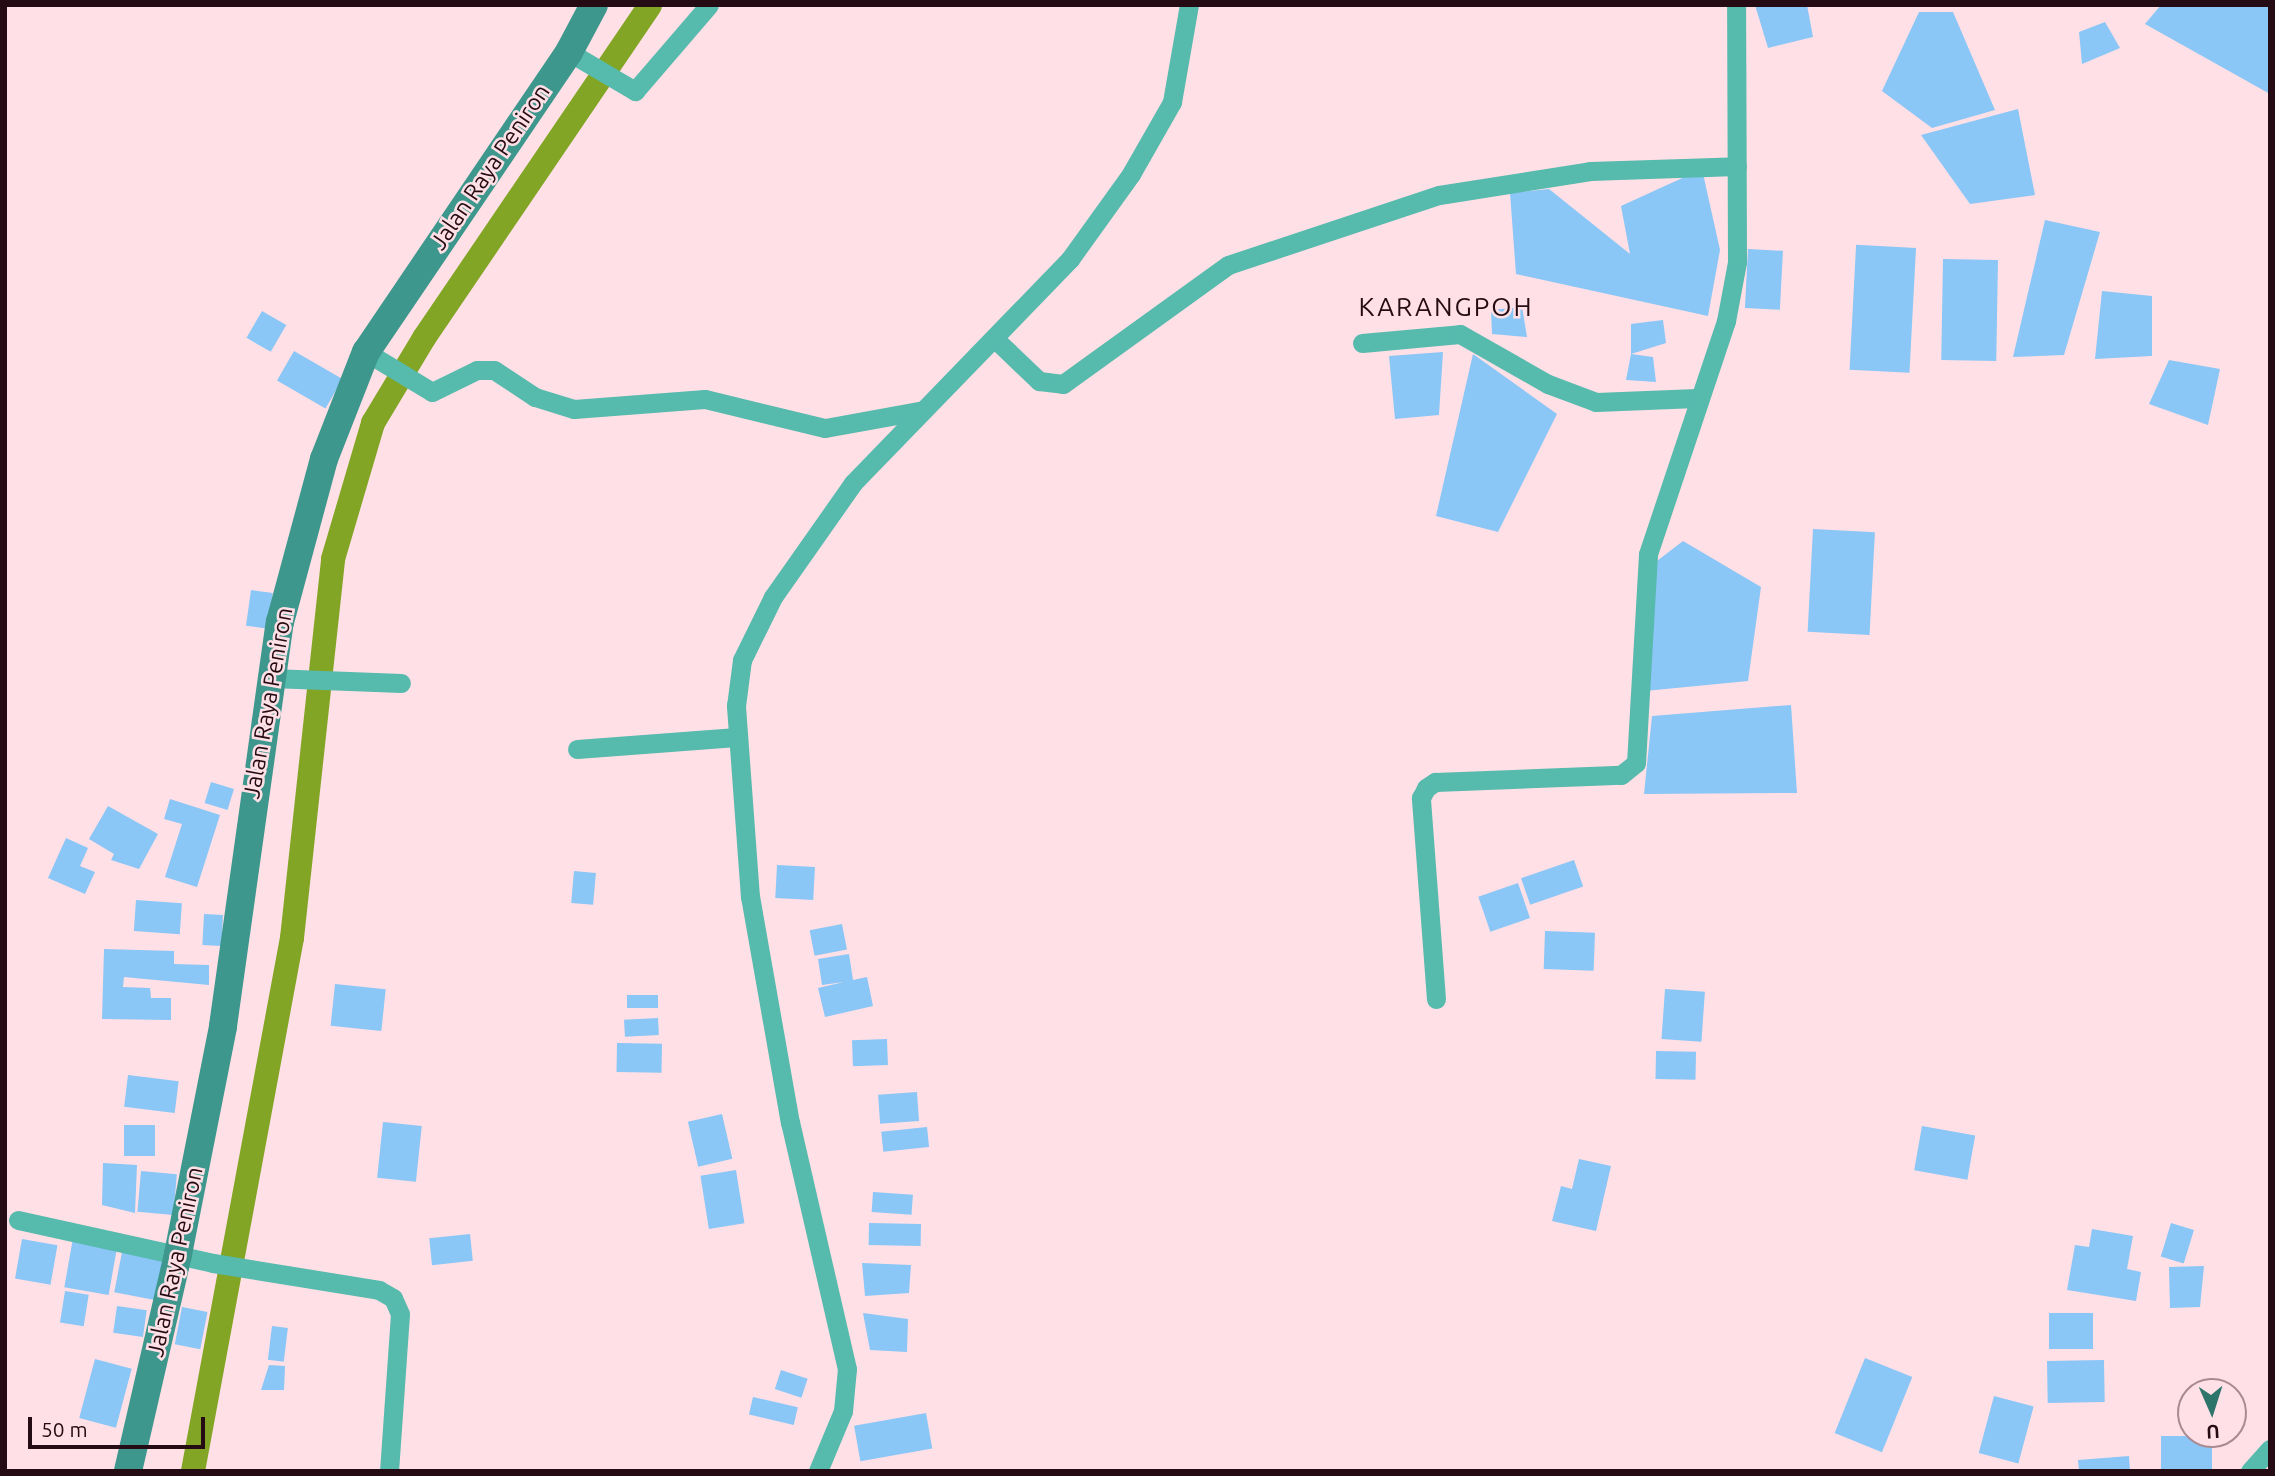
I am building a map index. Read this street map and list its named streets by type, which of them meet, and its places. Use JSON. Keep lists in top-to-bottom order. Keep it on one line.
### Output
{"streets":{"main road":["Jalan Raya Peniron"]},"districts":["KARANGPOH"],"scale_bar":"50 m","north":"bottom"}
